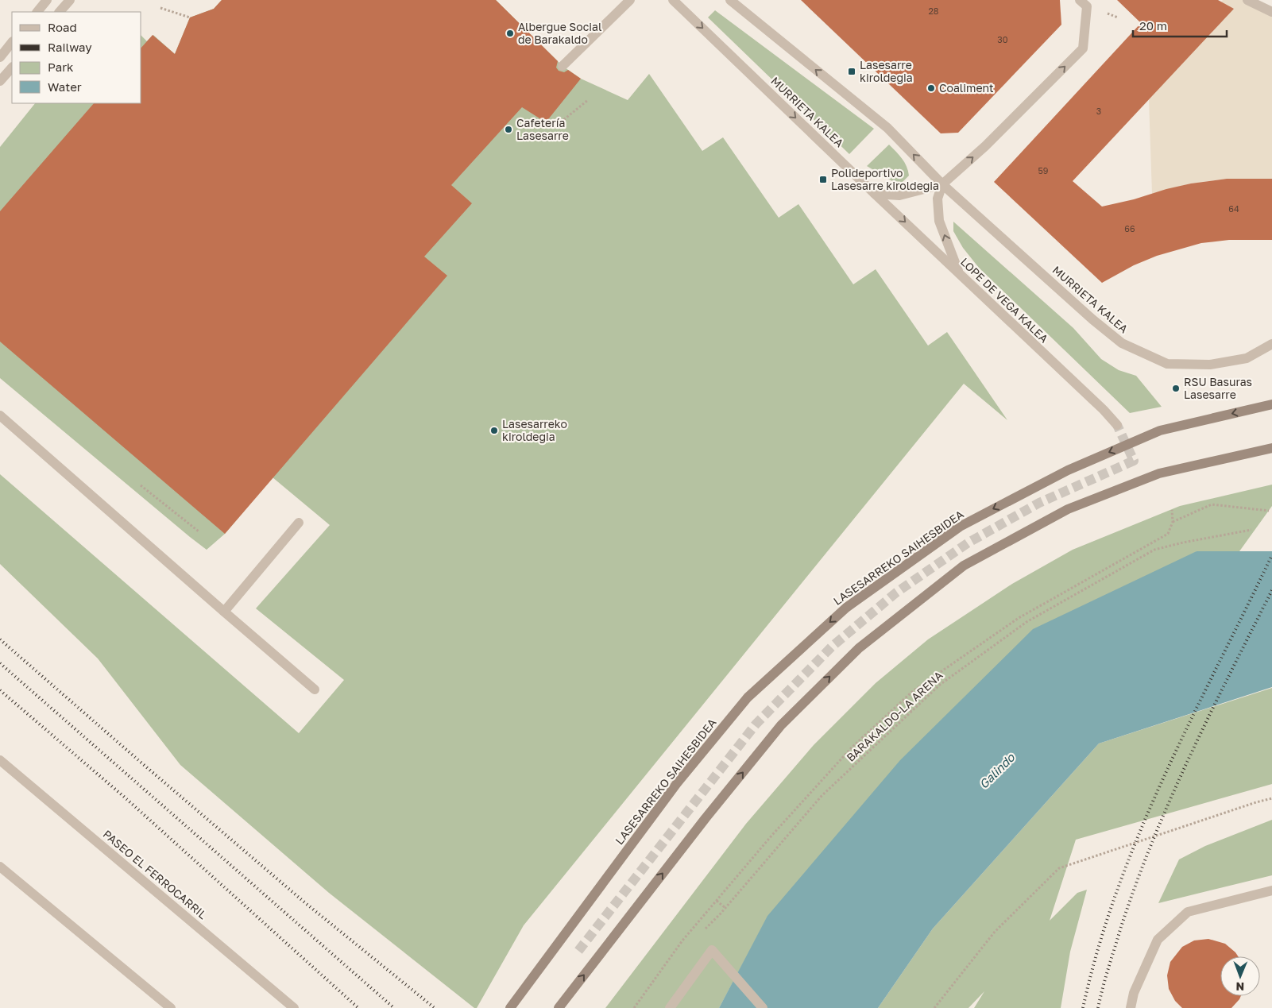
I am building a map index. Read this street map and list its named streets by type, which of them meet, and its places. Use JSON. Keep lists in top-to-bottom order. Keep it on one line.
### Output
{"streets":{"main road":["LASESARREKO SAIHESBIDEA"],"street":["MURRIETA KALEA","LOPE DE VEGA KALEA","PASEO EL FERROCARRIL"],"path":["BARAKALDO-LA ARENA"]},"crossings":[["MURRIETA KALEA","LOPE DE VEGA KALEA"]],"water":["Galindo"],"places":{"other":["Albergue Social de Barakaldo","Coaliment","Cafetería Lasesarre","RSU Basuras Lasesarre","Lasesarreko kiroldegia"],"transit":["Lasesarre kiroldegia","Polideportivo Lasesarre kiroldegia"]},"house_numbers":["28","30","3","59","64","66"],"legend":["Road","Railway","Park","Water"],"scale_bar":"20 m","north":"bottom"}
